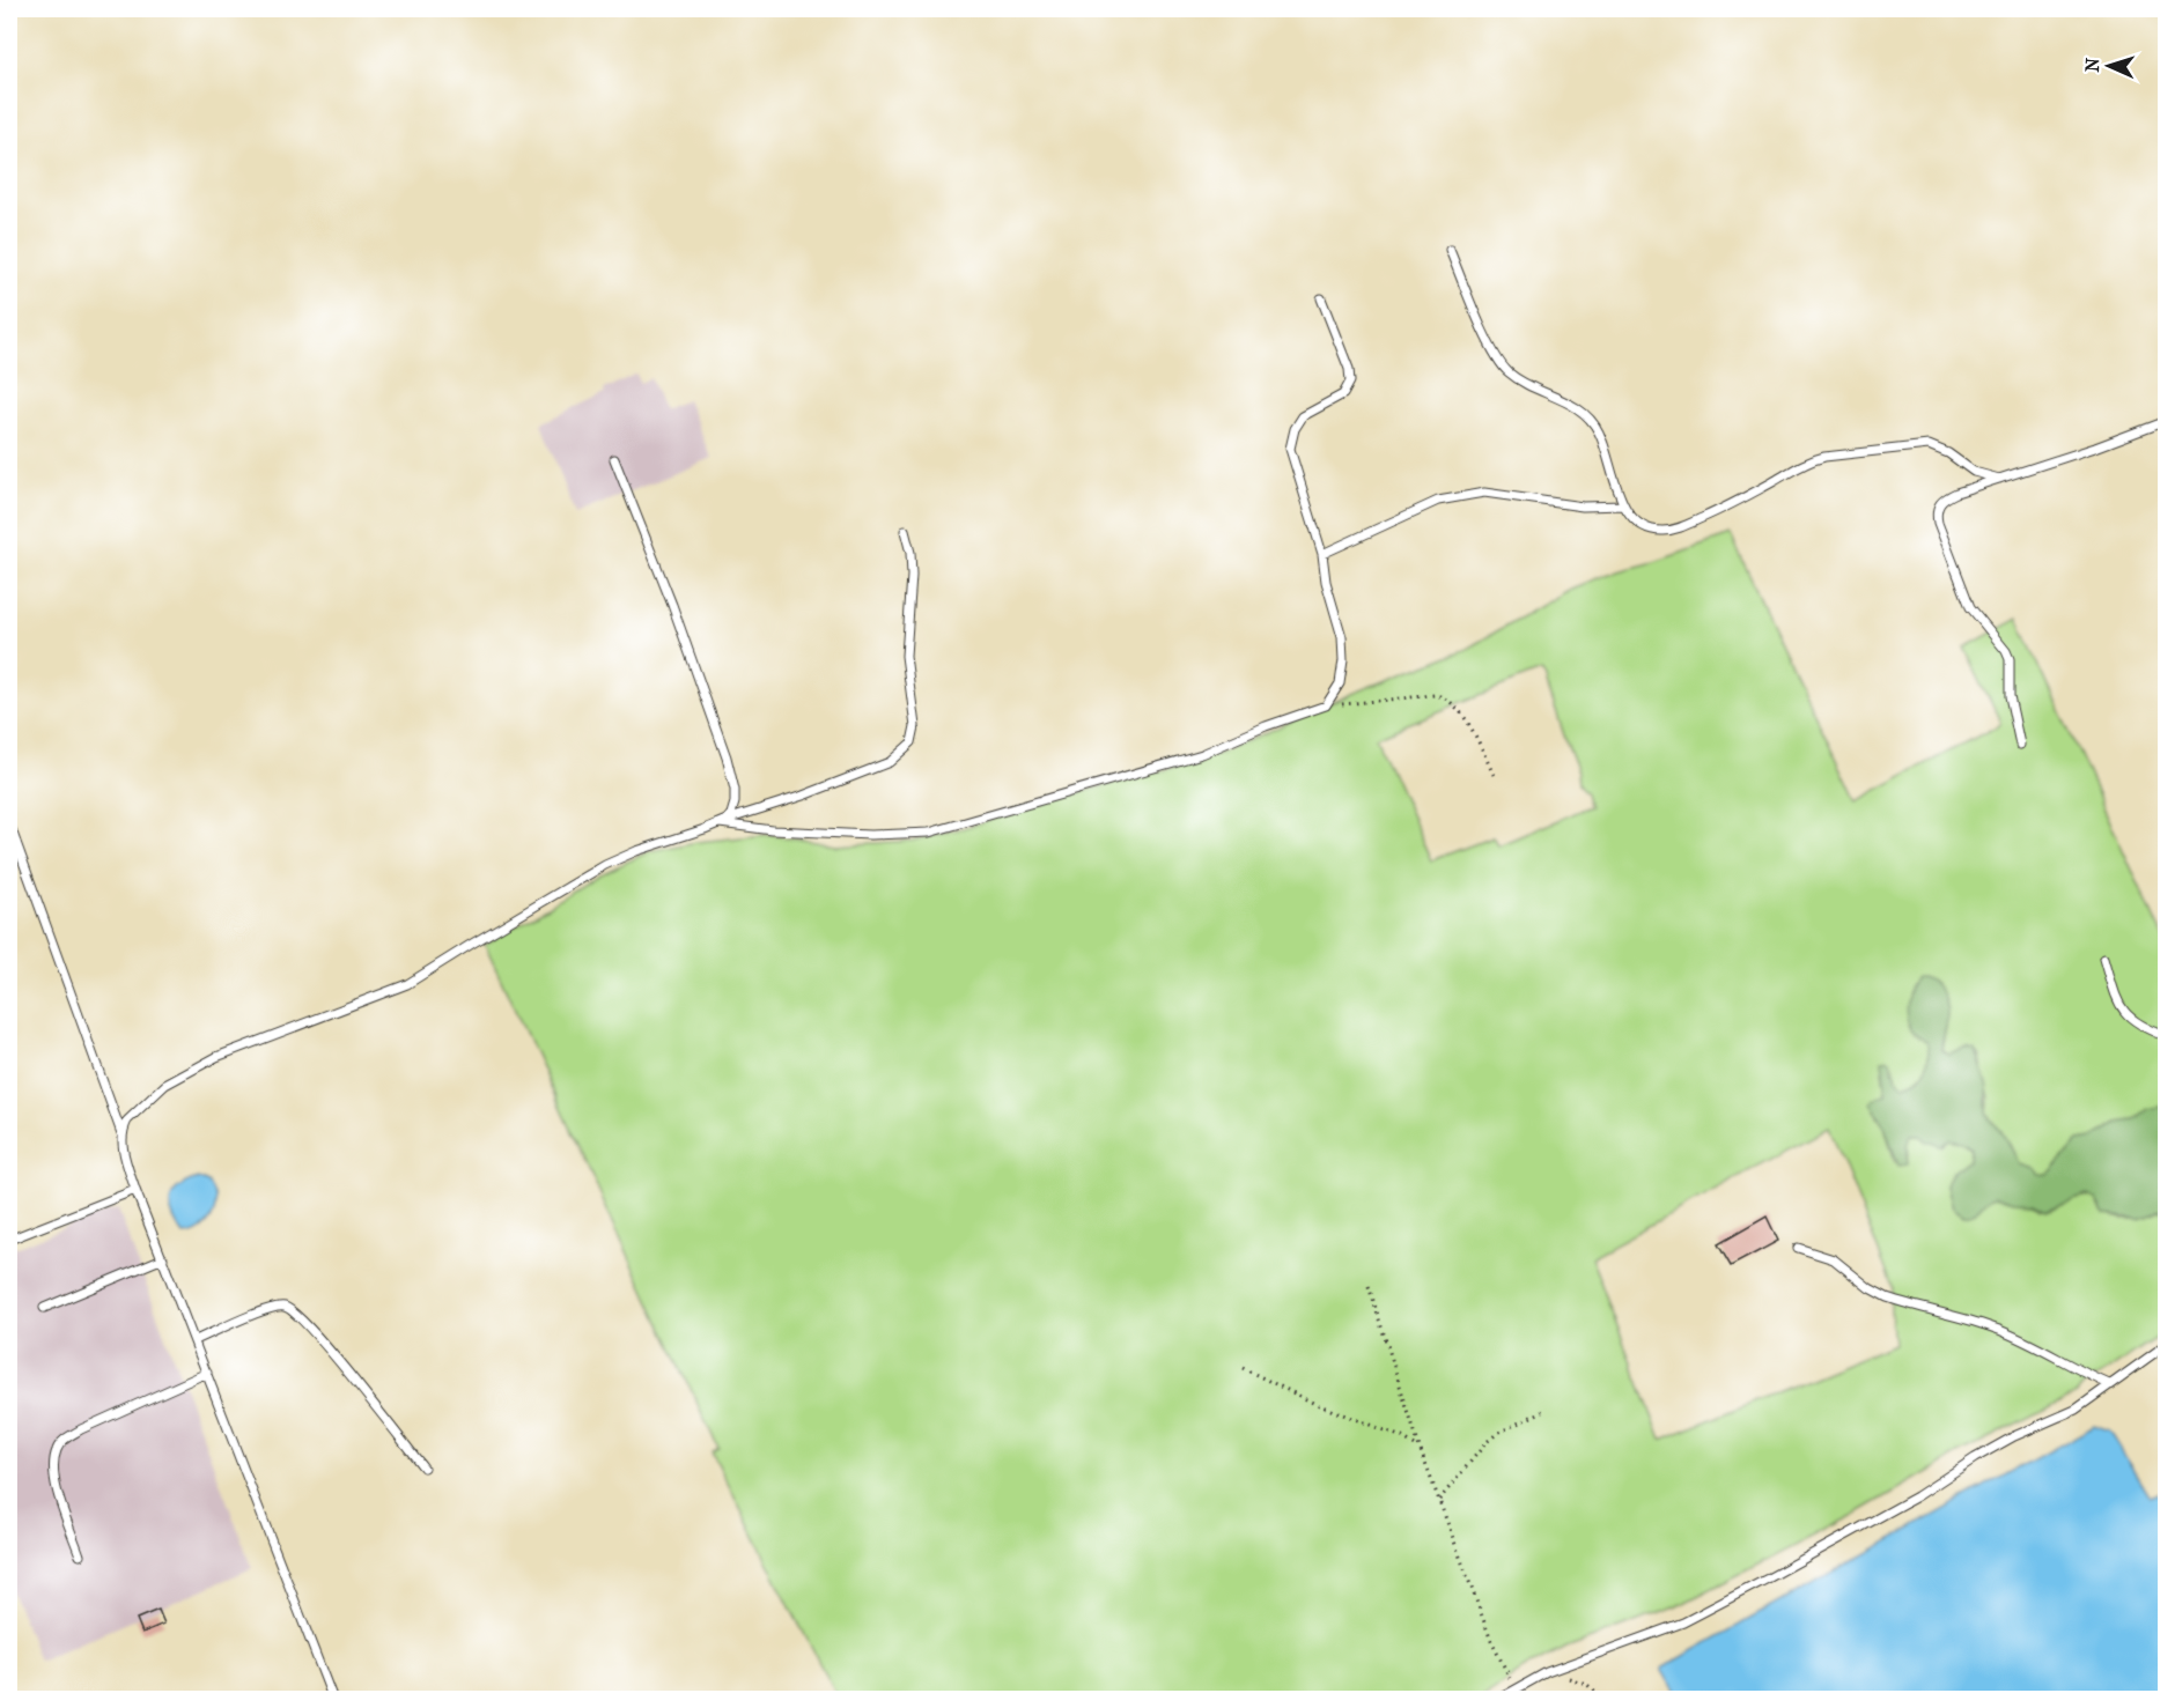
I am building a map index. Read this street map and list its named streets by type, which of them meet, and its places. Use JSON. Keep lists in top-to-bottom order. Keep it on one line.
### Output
{"north":"left"}
